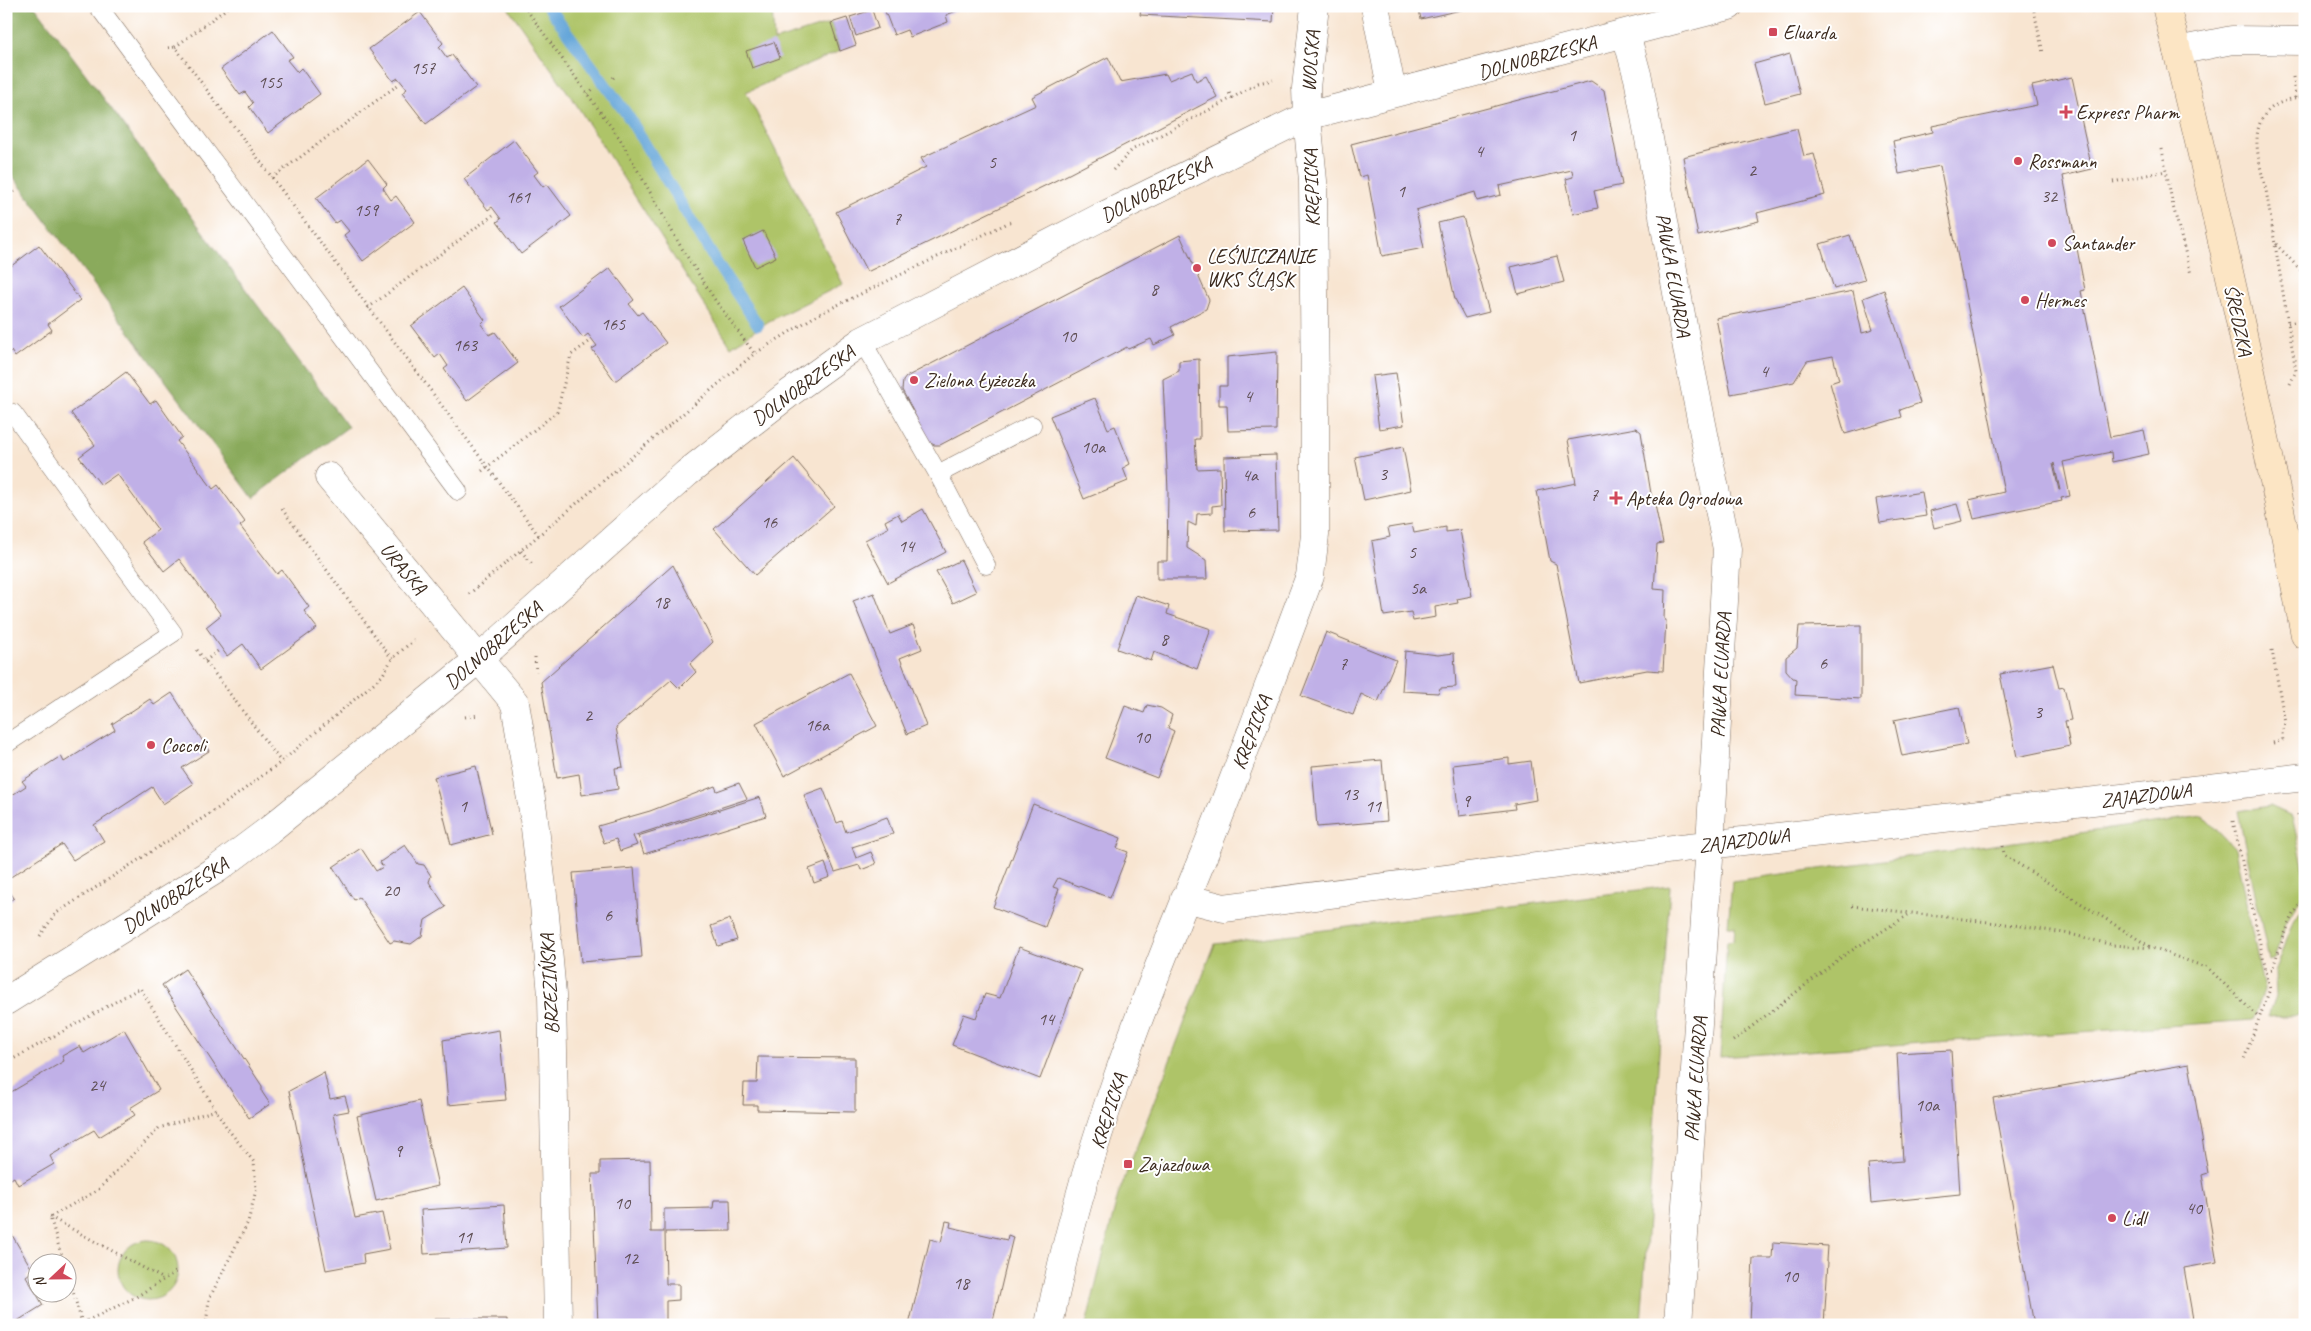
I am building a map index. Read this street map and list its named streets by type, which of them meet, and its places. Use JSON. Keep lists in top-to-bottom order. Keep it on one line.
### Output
{"streets":{"main road":["ŚREDZKA"],"street":["DOLNOBRZESKA","WOLSKA","KRĘPICKA","PAWŁA ELUARDA","URASKA","ZAJAZDOWA","BRZEZIŃSKA"]},"crossings":[["DOLNOBRZESKA","WOLSKA"],["DOLNOBRZESKA","KRĘPICKA"],["DOLNOBRZESKA","PAWŁA ELUARDA"],["DOLNOBRZESKA","URASKA"],["DOLNOBRZESKA","BRZEZIŃSKA"],["WOLSKA","KRĘPICKA"],["KRĘPICKA","ZAJAZDOWA"],["PAWŁA ELUARDA","ZAJAZDOWA"],["URASKA","BRZEZIŃSKA"]],"places":{"transit":["Eluarda","Zajazdowa"],"health":["Express Pharm","Apteka Ogrodowa"],"other":["Rossmann","Santander","LEŚNICZANIE WKS ŚLĄSK","Hermes","Zielona Łyżeczka","Coccoli","Lidl"]},"house_numbers":["157","155","1","4","5","2","1","32","161","159","7","8","165","10","163","4","4","10a","3","4a","7","6","16","14","5","5a","18","8","6","7","3","2","16a","10","13","9","1","11","20","6","14","24","10a","9","10","40","11","12","10","18"],"north":"left"}
